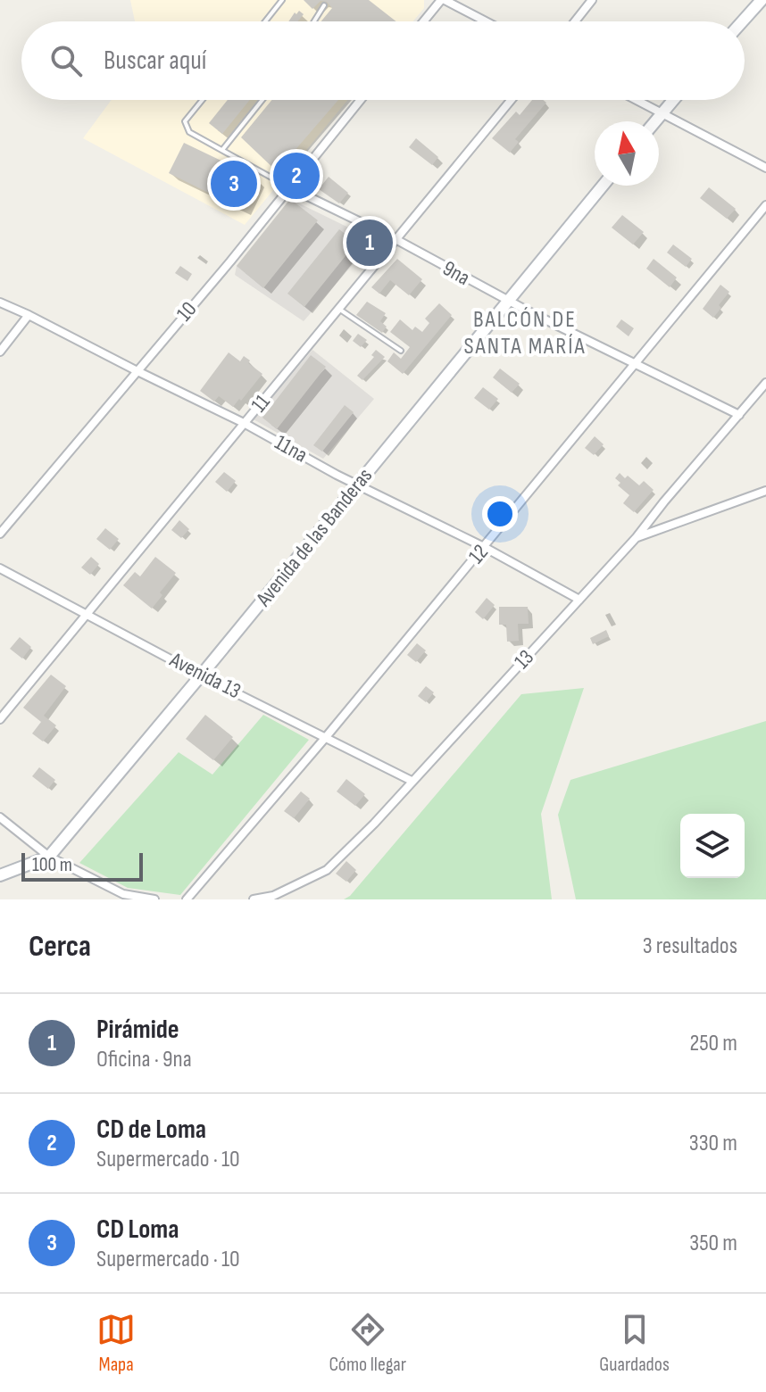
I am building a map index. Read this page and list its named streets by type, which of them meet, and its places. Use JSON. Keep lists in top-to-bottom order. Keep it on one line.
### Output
{"streets":{"street":["9na","10","11","11na","Avenida de las Banderas","12","13","Avenida 13"]},"crossings":[["9na","10"],["9na","11"],["9na","Avenida de las Banderas"],["9na","12"],["9na","13"],["10","11na"],["11","11na"],["11","Avenida 13"],["11na","Avenida de las Banderas"],["11na","12"],["11na","13"],["Avenida de las Banderas","Avenida 13"],["12","Avenida 13"],["13","Avenida 13"]],"districts":["BALCÓN DE SANTA MARÍA"],"scale_bar":"100 m","north":"top","page":{"search":"Buscar aquí","pins":["2","3","1"],"scale":"100 m","heading":["Cerca","3 resultados"],"list":[{"mark":"1","name":"Pirámide","note":"Oficina · 9na","value":"250 m"},{"mark":"2","name":"CD de Loma","note":"Supermercado · 10","value":"330 m"},{"mark":"3","name":"CD Loma","note":"Supermercado · 10","value":"350 m"}],"nav":["Mapa","Cómo llegar","Guardados"]}}
